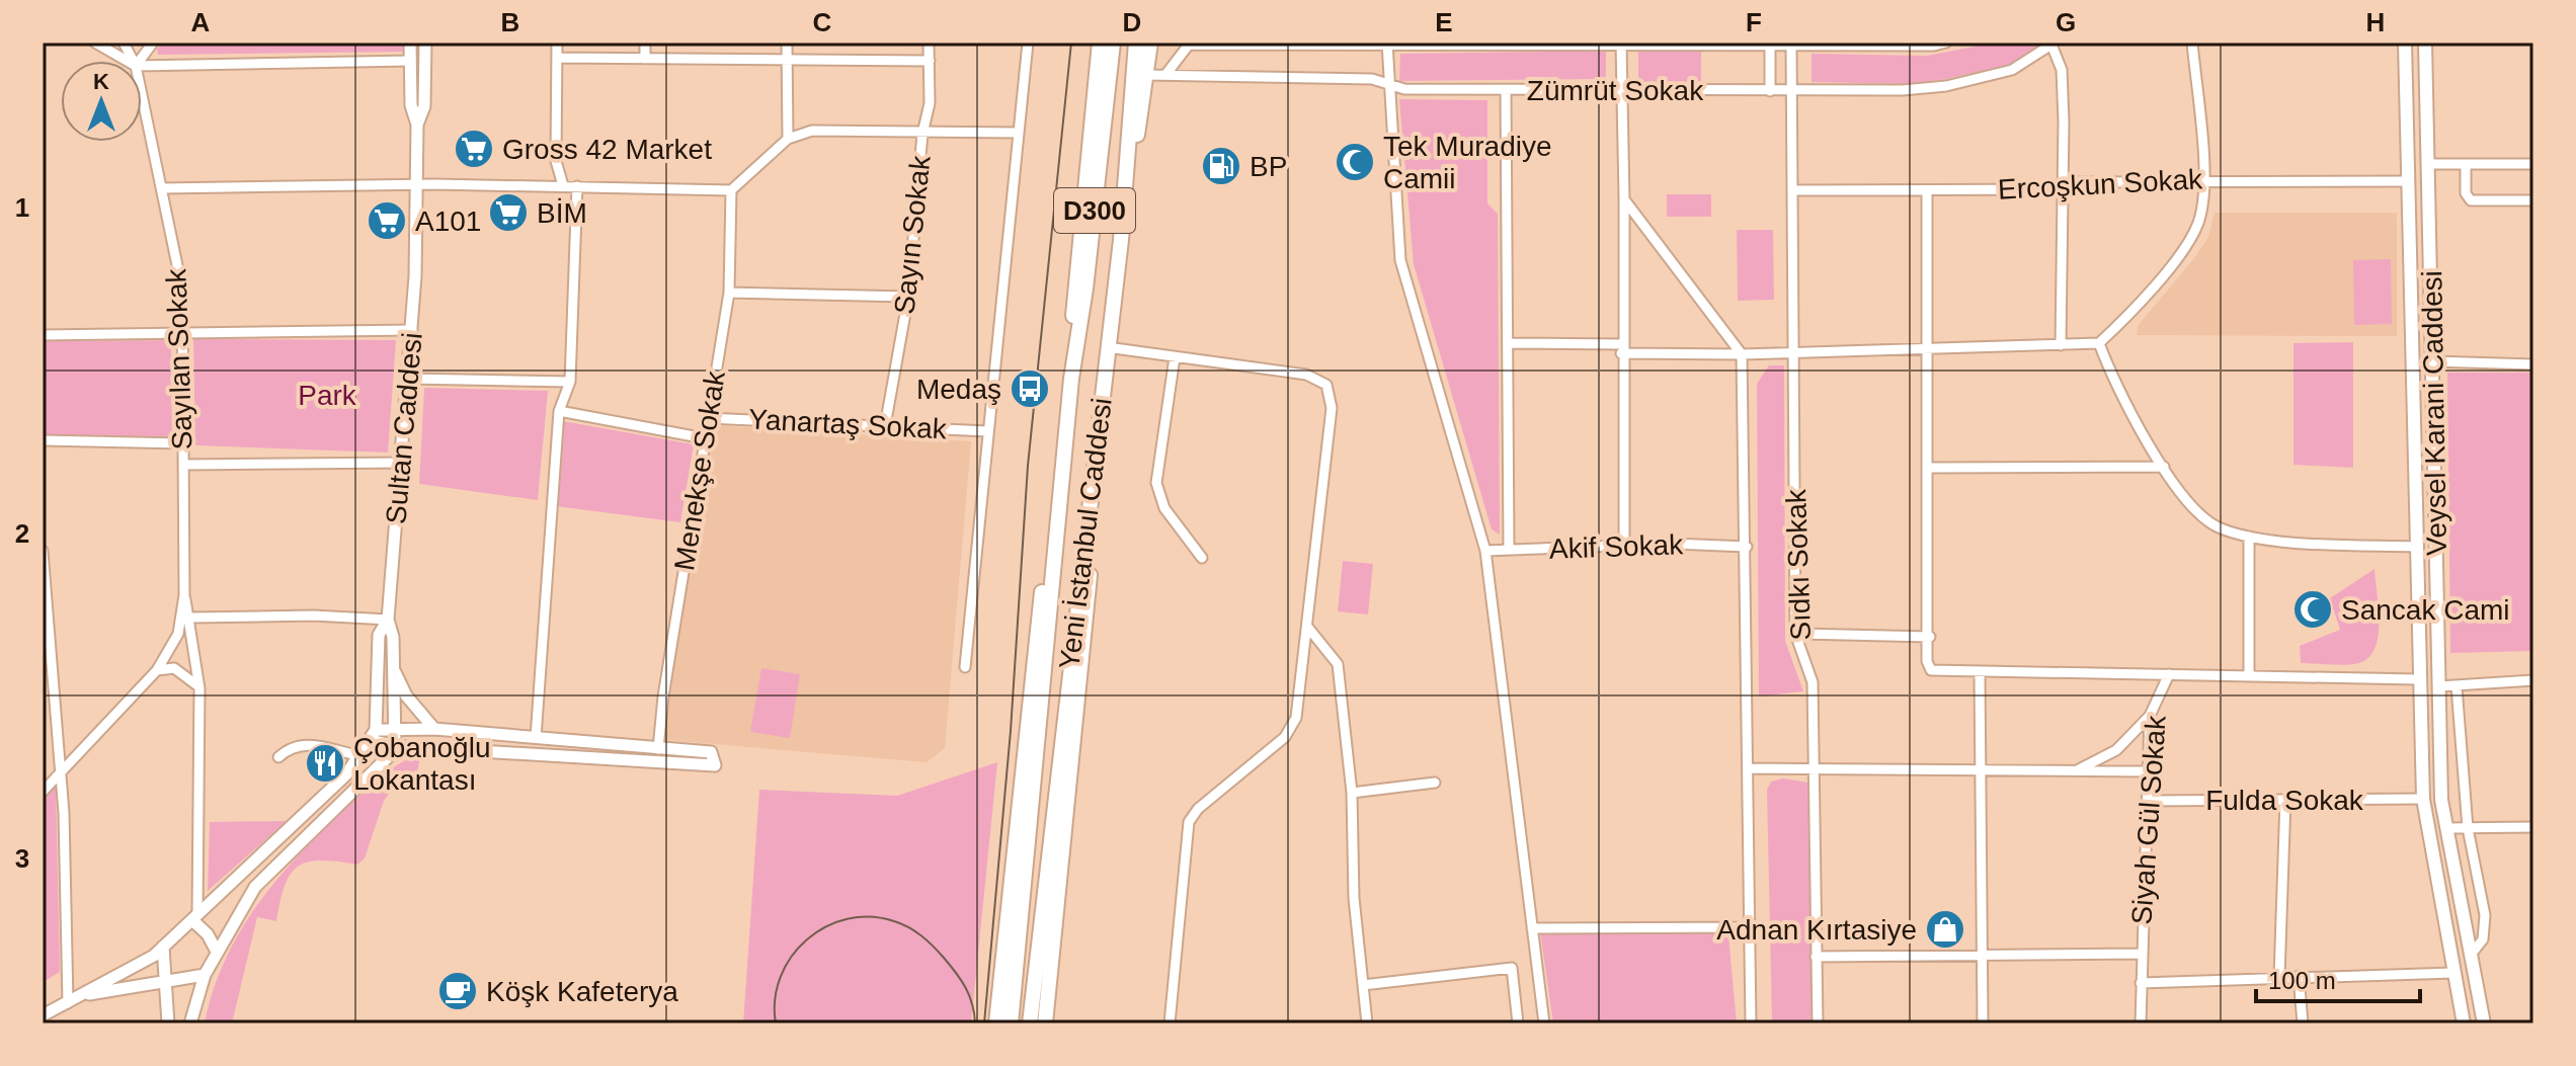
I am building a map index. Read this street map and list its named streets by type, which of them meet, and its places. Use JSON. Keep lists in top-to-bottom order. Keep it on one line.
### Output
{"streets":{"highway":["D300","Yeni İstanbul Caddesi"],"main road":["Veysel Karani Caddesi"],"street":["Zümrüt Sokak","Ercoşkun Sokak","Sayın Sokak","Sayılan Sokak","Yanartaş Sokak","Sultan Caddesi","Menekşe Sokak","Akif Sokak","Sıdkı Sokak","Fulda Sokak","Siyah Gül Sokak"]},"crossings":[["Zümrüt Sokak","Sıdkı Sokak"],["Ercoşkun Sokak","Veysel Karani Caddesi"],["Ercoşkun Sokak","Sıdkı Sokak"],["Sayın Sokak","Yanartaş Sokak"],["Veysel Karani Caddesi","Fulda Sokak"],["Veysel Karani Caddesi","Siyah Gül Sokak"],["Yanartaş Sokak","Menekşe Sokak"],["Fulda Sokak","Siyah Gül Sokak"]],"parks":["Park"],"places":{"supermarket":["Gross 42 Market","BİM","A101"],"mosque":["Tek Muradiye Camii","Sancak Cami"],"fuel station":["BP"],"bus stop":["Medaş"],"restaurant":["Çobanoğlu Lokantası"],"shop":["Adnan Kırtasiye"],"cafe":["Köşk Kafeterya"]},"scale_bar":"100 m","north":"top","grid":{"columns":["A","B","C","D","E","F","G","H"],"rows":["1","2","3"]}}
